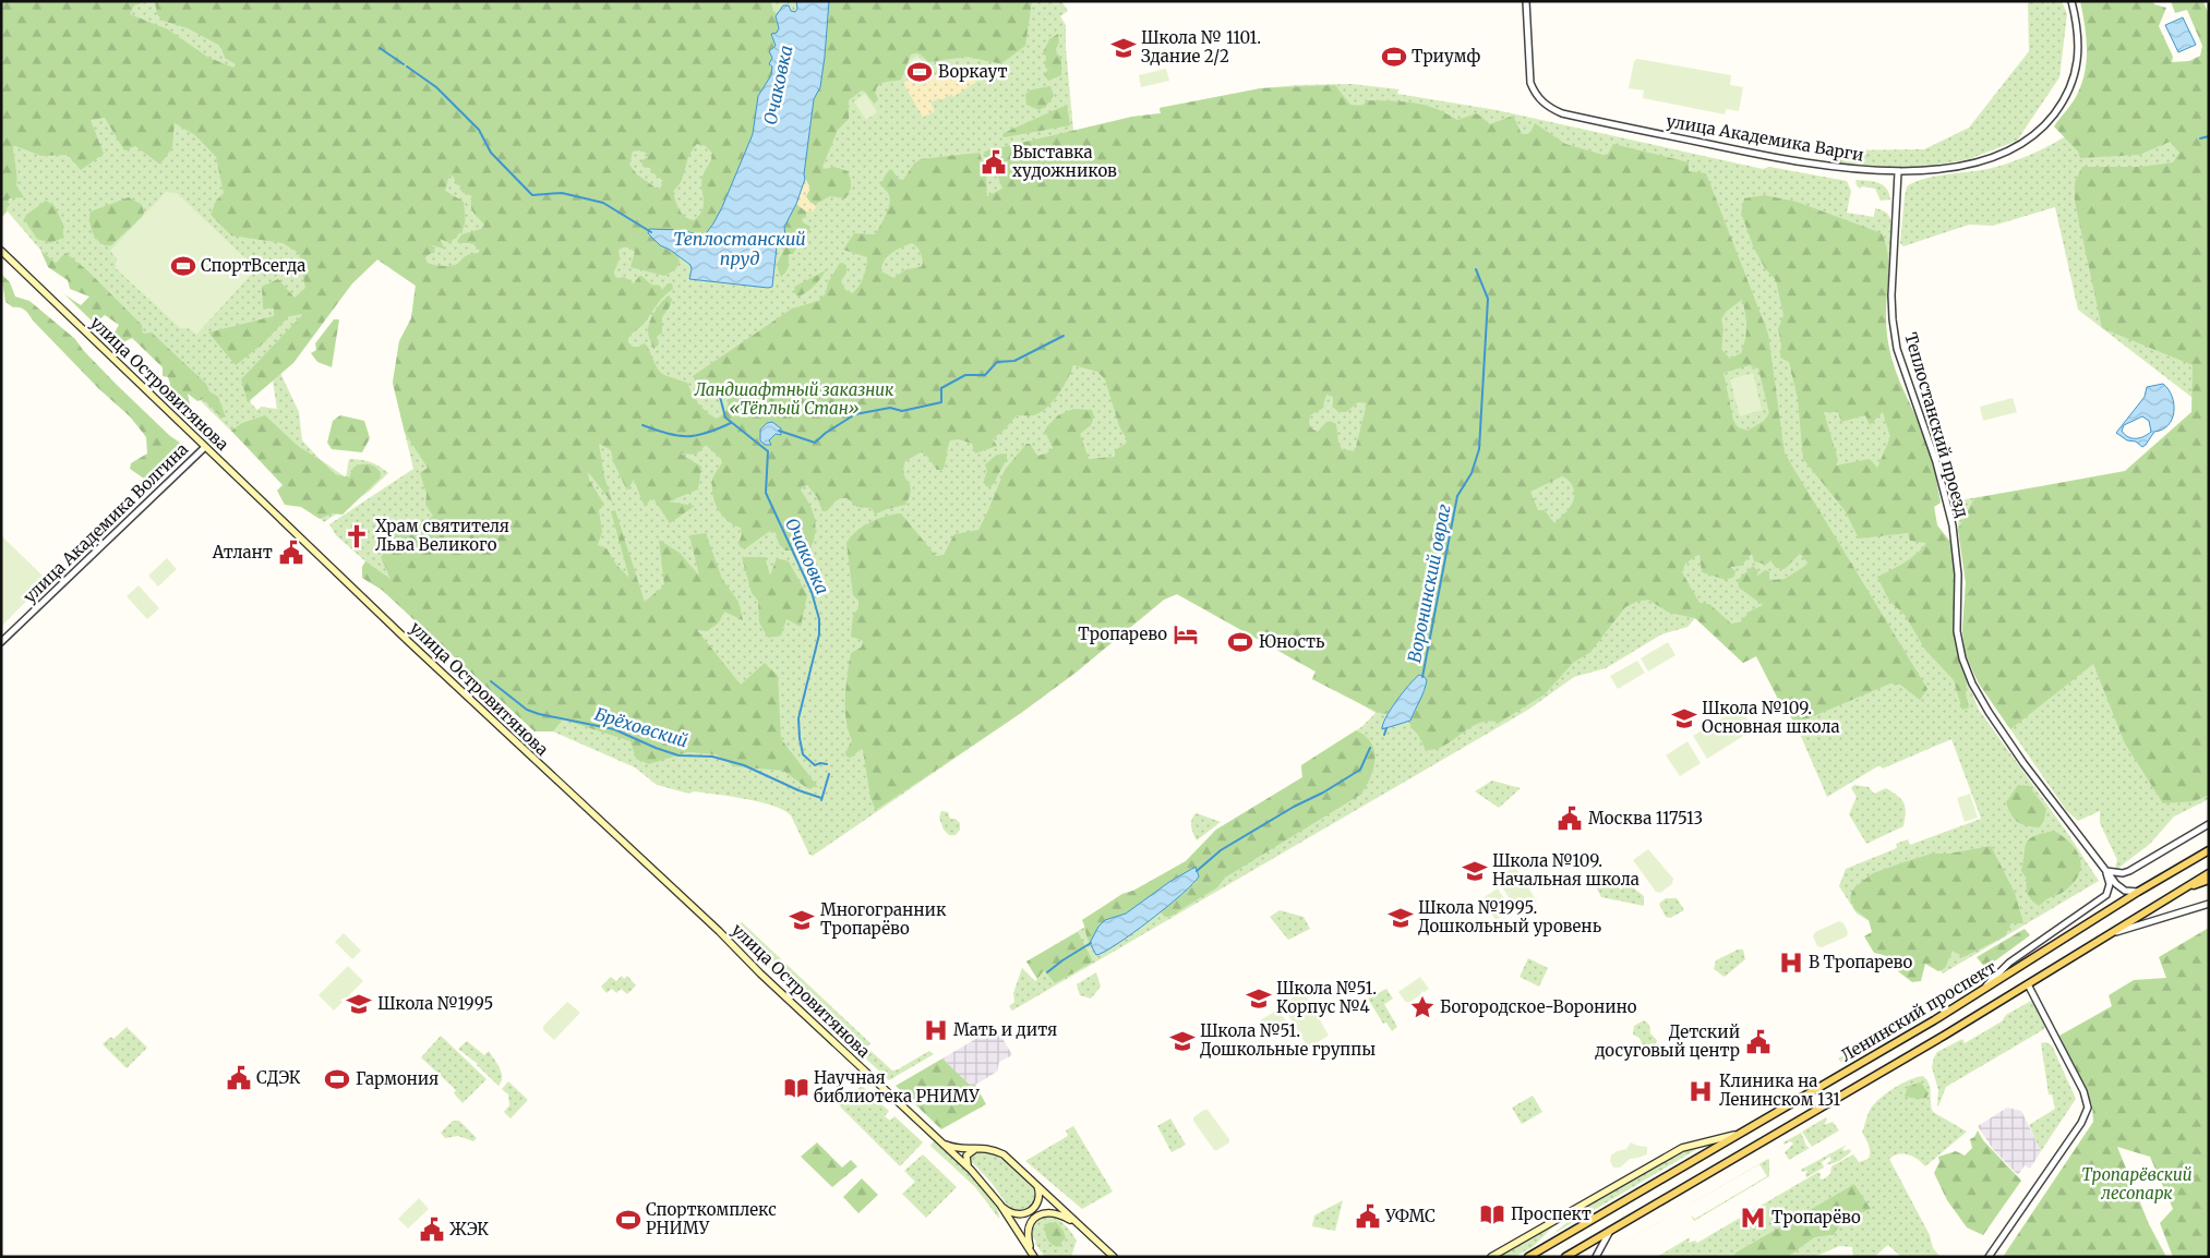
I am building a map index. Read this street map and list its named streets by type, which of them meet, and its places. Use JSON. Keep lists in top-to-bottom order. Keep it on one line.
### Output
{"streets":{"main road":["улица Островитянова","Ленинский проспект"],"street":["улица Академика Варги","Теплостанский проезд","улица Академика Волгина"]},"crossings":[["улица Академика Варги","Теплостанский проезд"],["улица Островитянова","улица Академика Волгина"],["Теплостанский проезд","Ленинский проспект"]],"water":["Очаковка","Теплостанский пруд","Воронинский овраг","Брёховский"],"parks":["Ландшафтный заказник «Тёплый Стан»","Тропарёвский лесопарк"],"places":{"school or university":["Школа № 1101. Здание 2/2","Школа №109. Основная школа","Школа №109. Начальная школа","Школа №1995. Дошкольный уровень","Многогранник Тропарёво","Школа №51. Корпус №4","Школа №1995","Школа №51. Дошкольные группы"],"sports":["Триумф","Воркаут","СпортВсегда","Юность","Гармония","Спорткомплекс РНИМУ"],"public building":["Выставка художников","Атлант","Москва 117513","Детский досуговый центр","СДЭК","УФМС","ЖЭК"],"church":["Храм святителя Льва Великого"],"hotel":["Тропарево"],"hospital":["В Тропарево","Мать и дитя","Клиника на Ленинском 131"],"place":["Богородское-Воронино"],"library":["Научная библиотека РНИМУ","Проспект"],"metro station":["Тропарёво"]}}
